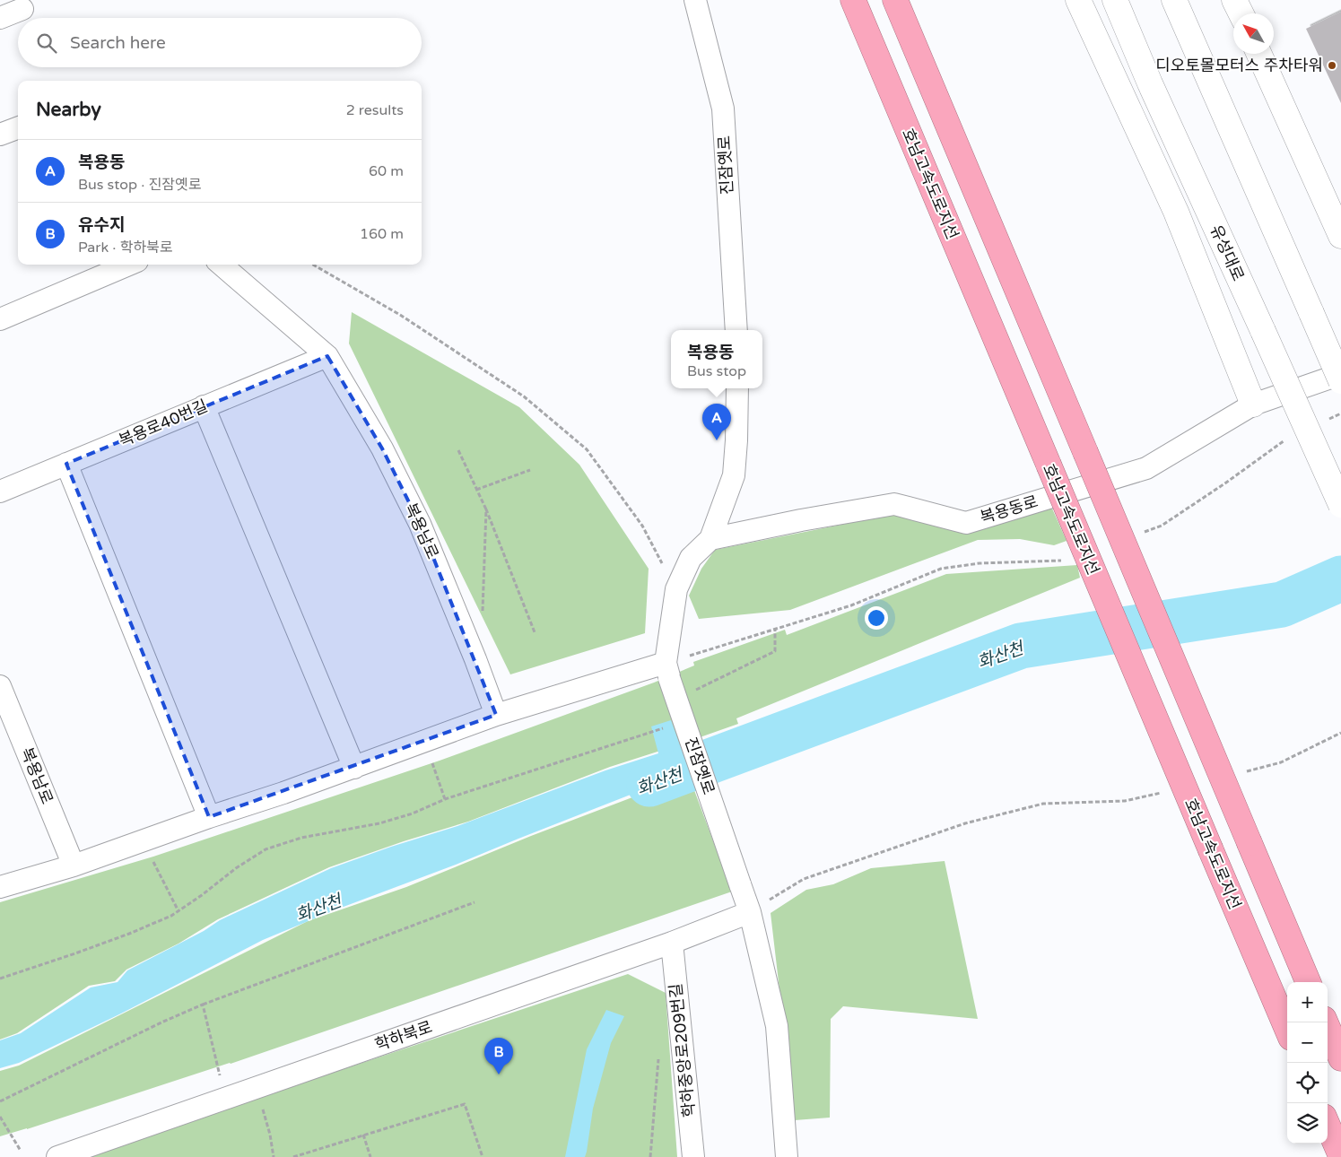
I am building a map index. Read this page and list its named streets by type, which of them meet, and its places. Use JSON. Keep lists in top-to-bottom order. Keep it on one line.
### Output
{"streets":{"highway":["호남고속도로지선"],"street":["진잠옛로","유성대로","복용로40번길","복용동로","복용남로","학하북로","학하중앙로209번길"]},"crossings":[["진잠옛로","복용동로"],["진잠옛로","학하북로"],["복용로40번길","복용남로"],["학하북로","학하중앙로209번길"]],"water":["화산천"],"places":["디오토몰모터스 주차타워"],"north":"top left","page":{"search":"Search here","heading":["Nearby","2 results"],"list":[{"mark":"A","name":"복용동","note":"Bus stop · 진잠옛로","value":"60 m"},{"mark":"B","name":"유수지","note":"Park · 학하북로","value":"160 m"}],"popup":["복용동","Bus stop"],"pins":["A","B"],"map_buttons":["+","−"]}}
